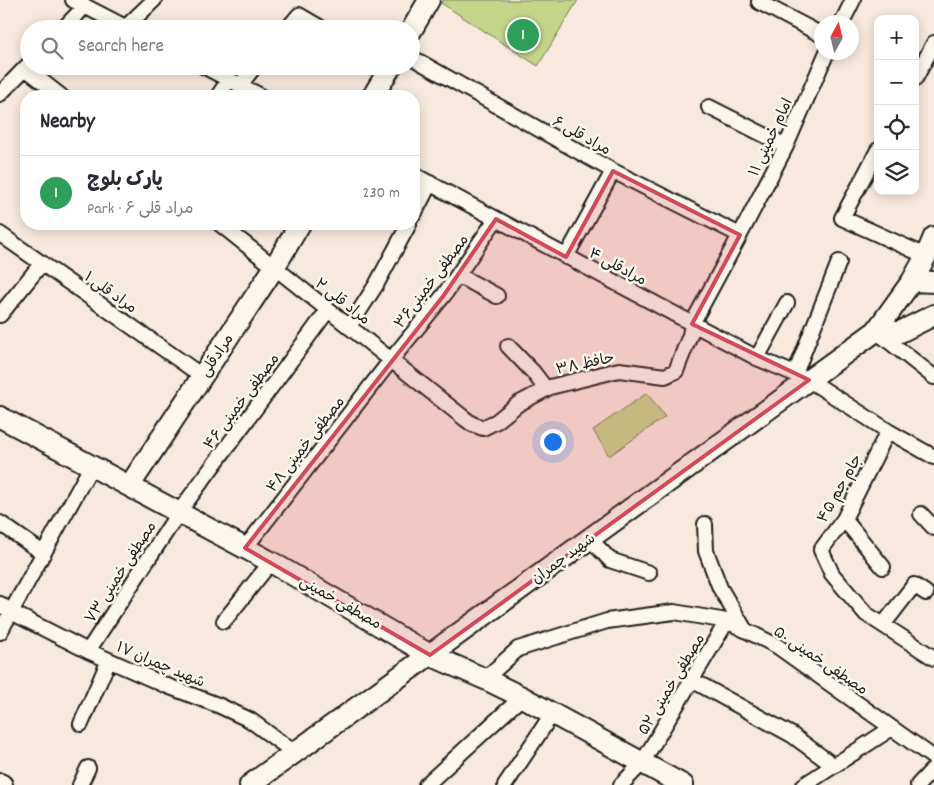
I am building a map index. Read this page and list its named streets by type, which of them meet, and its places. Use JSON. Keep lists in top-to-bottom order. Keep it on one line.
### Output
{"streets":{"street":["مراد قلی ۶","امام خمینی ۱۱","مرادقلی ۴","مصطفی خمینی۳۶","مراد قلی ۱","مراد قلی ۲","مرادقلی","حافظ ۳۸","مصطفی خمینی ۴۶","مصطفی خمینی ۴۸","جام جم ۴۵","شهید چمران","مصطفی خمینی ۷۳","مصطفی خمینی","مصطفی خمینی ۵۰","شهید چمران ۱۷","مصطفی خمینی ۵۲"]},"crossings":[["مراد قلی ۶","امام خمینی ۱۱"],["امام خمینی ۱۱","مرادقلی ۴"],["امام خمینی ۱۱","حافظ ۳۸"],["مرادقلی ۴","مصطفی خمینی۳۶"],["مرادقلی ۴","حافظ ۳۸"],["مرادقلی ۴","جام جم ۴۵"],["مرادقلی ۴","شهید چمران"],["مصطفی خمینی۳۶","مراد قلی ۲"],["مصطفی خمینی۳۶","مصطفی خمینی ۴۸"],["مراد قلی ۱","مرادقلی"],["مراد قلی ۲","مرادقلی"],["مراد قلی ۲","حافظ ۳۸"],["مراد قلی ۲","مصطفی خمینی ۴۶"],["مراد قلی ۲","مصطفی خمینی ۴۸"],["مرادقلی","مصطفی خمینی"],["مصطفی خمینی ۴۶","مصطفی خمینی ۷۳"],["مصطفی خمینی ۴۶","مصطفی خمینی"],["مصطفی خمینی ۴۸","مصطفی خمینی"],["شهید چمران","مصطفی خمینی"],["شهید چمران","شهید چمران ۱۷"],["مصطفی خمینی ۷۳","مصطفی خمینی"],["مصطفی خمینی ۷۳","شهید چمران ۱۷"],["مصطفی خمینی","مصطفی خمینی ۵۰"],["مصطفی خمینی","مصطفی خمینی ۵۲"],["مصطفی خمینی ۵۰","مصطفی خمینی ۵۲"]],"north":"top","page":{"map_buttons":["+","−"],"pins":"1","search":"Search here","heading":"Nearby","list":[{"mark":"1","name":"پارک بلوچ","note":"Park · مراد قلی ۶","value":"230 m"}]}}
